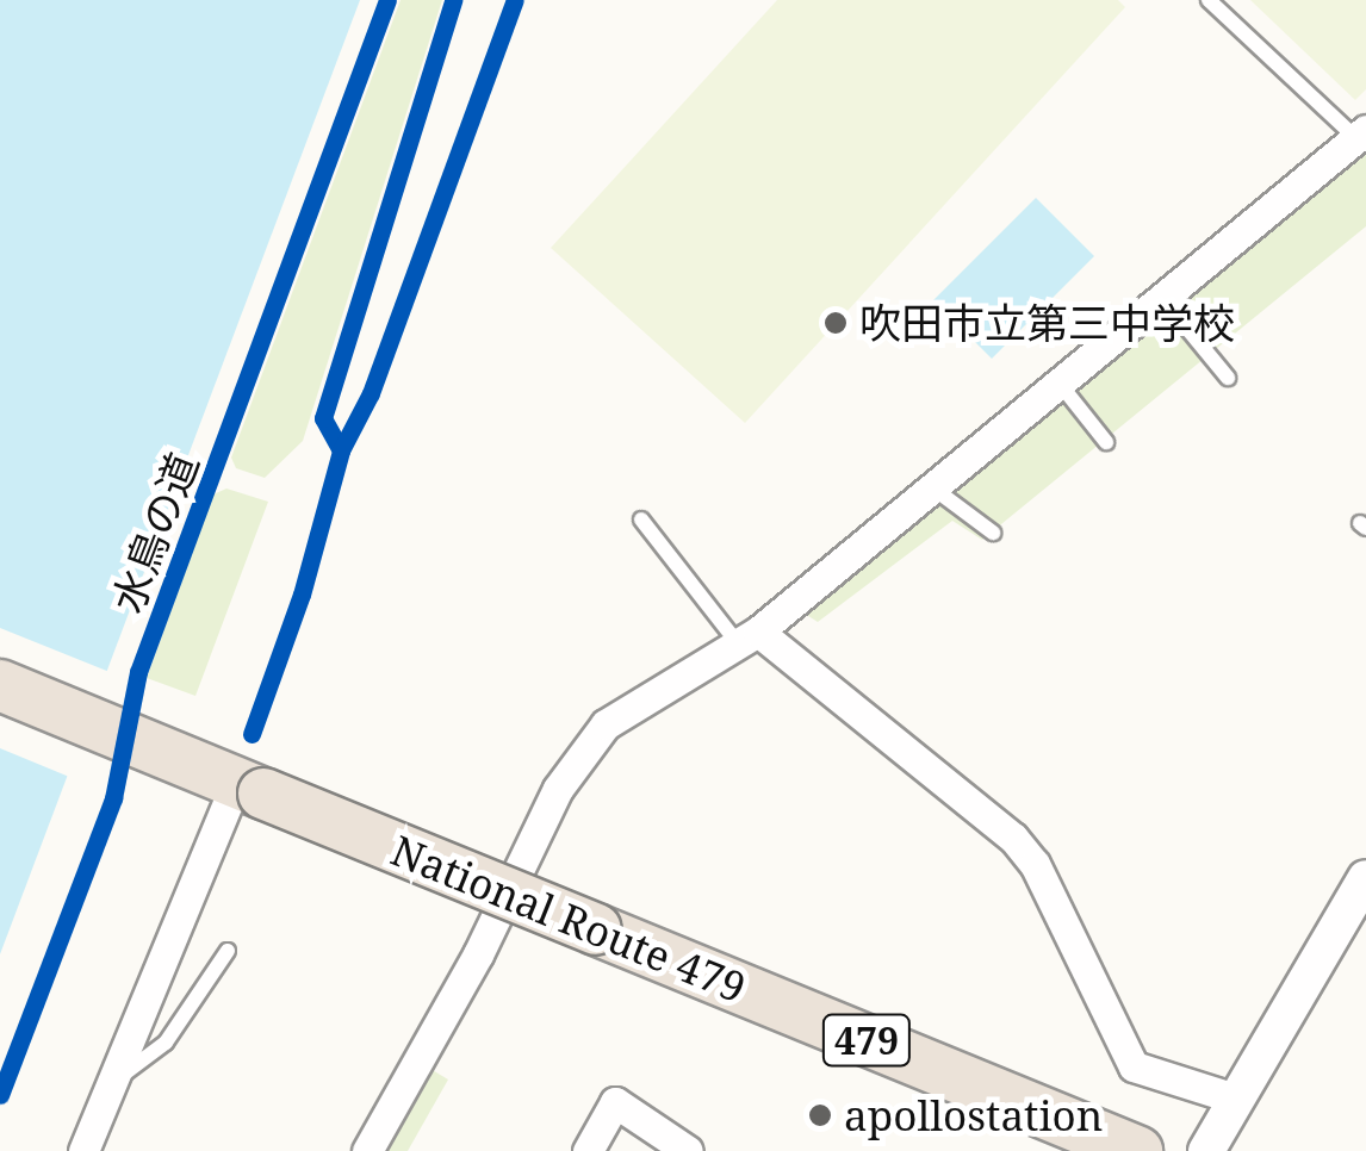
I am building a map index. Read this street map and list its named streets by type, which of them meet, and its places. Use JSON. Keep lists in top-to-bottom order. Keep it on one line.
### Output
{"streets":{"highway":["National Route 479","479"],"cycle path":["水鳥の道"]},"places":["吹田市立第三中学校","apollostation"]}
